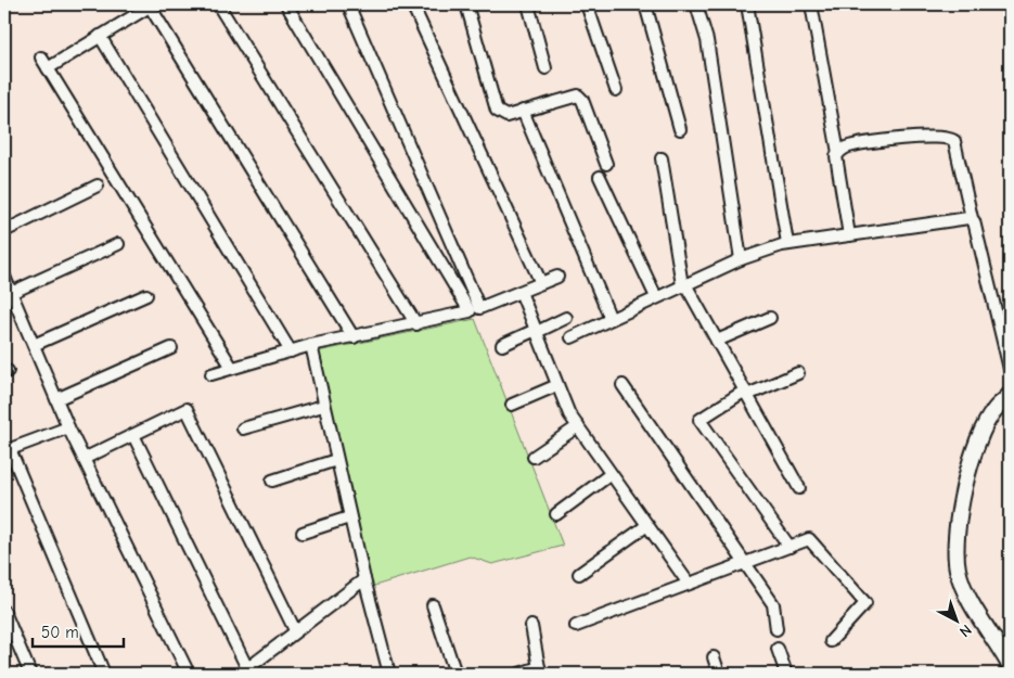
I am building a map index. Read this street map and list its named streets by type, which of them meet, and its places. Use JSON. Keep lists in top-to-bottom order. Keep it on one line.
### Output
{"scale_bar":"50 m","north":"bottom right"}
